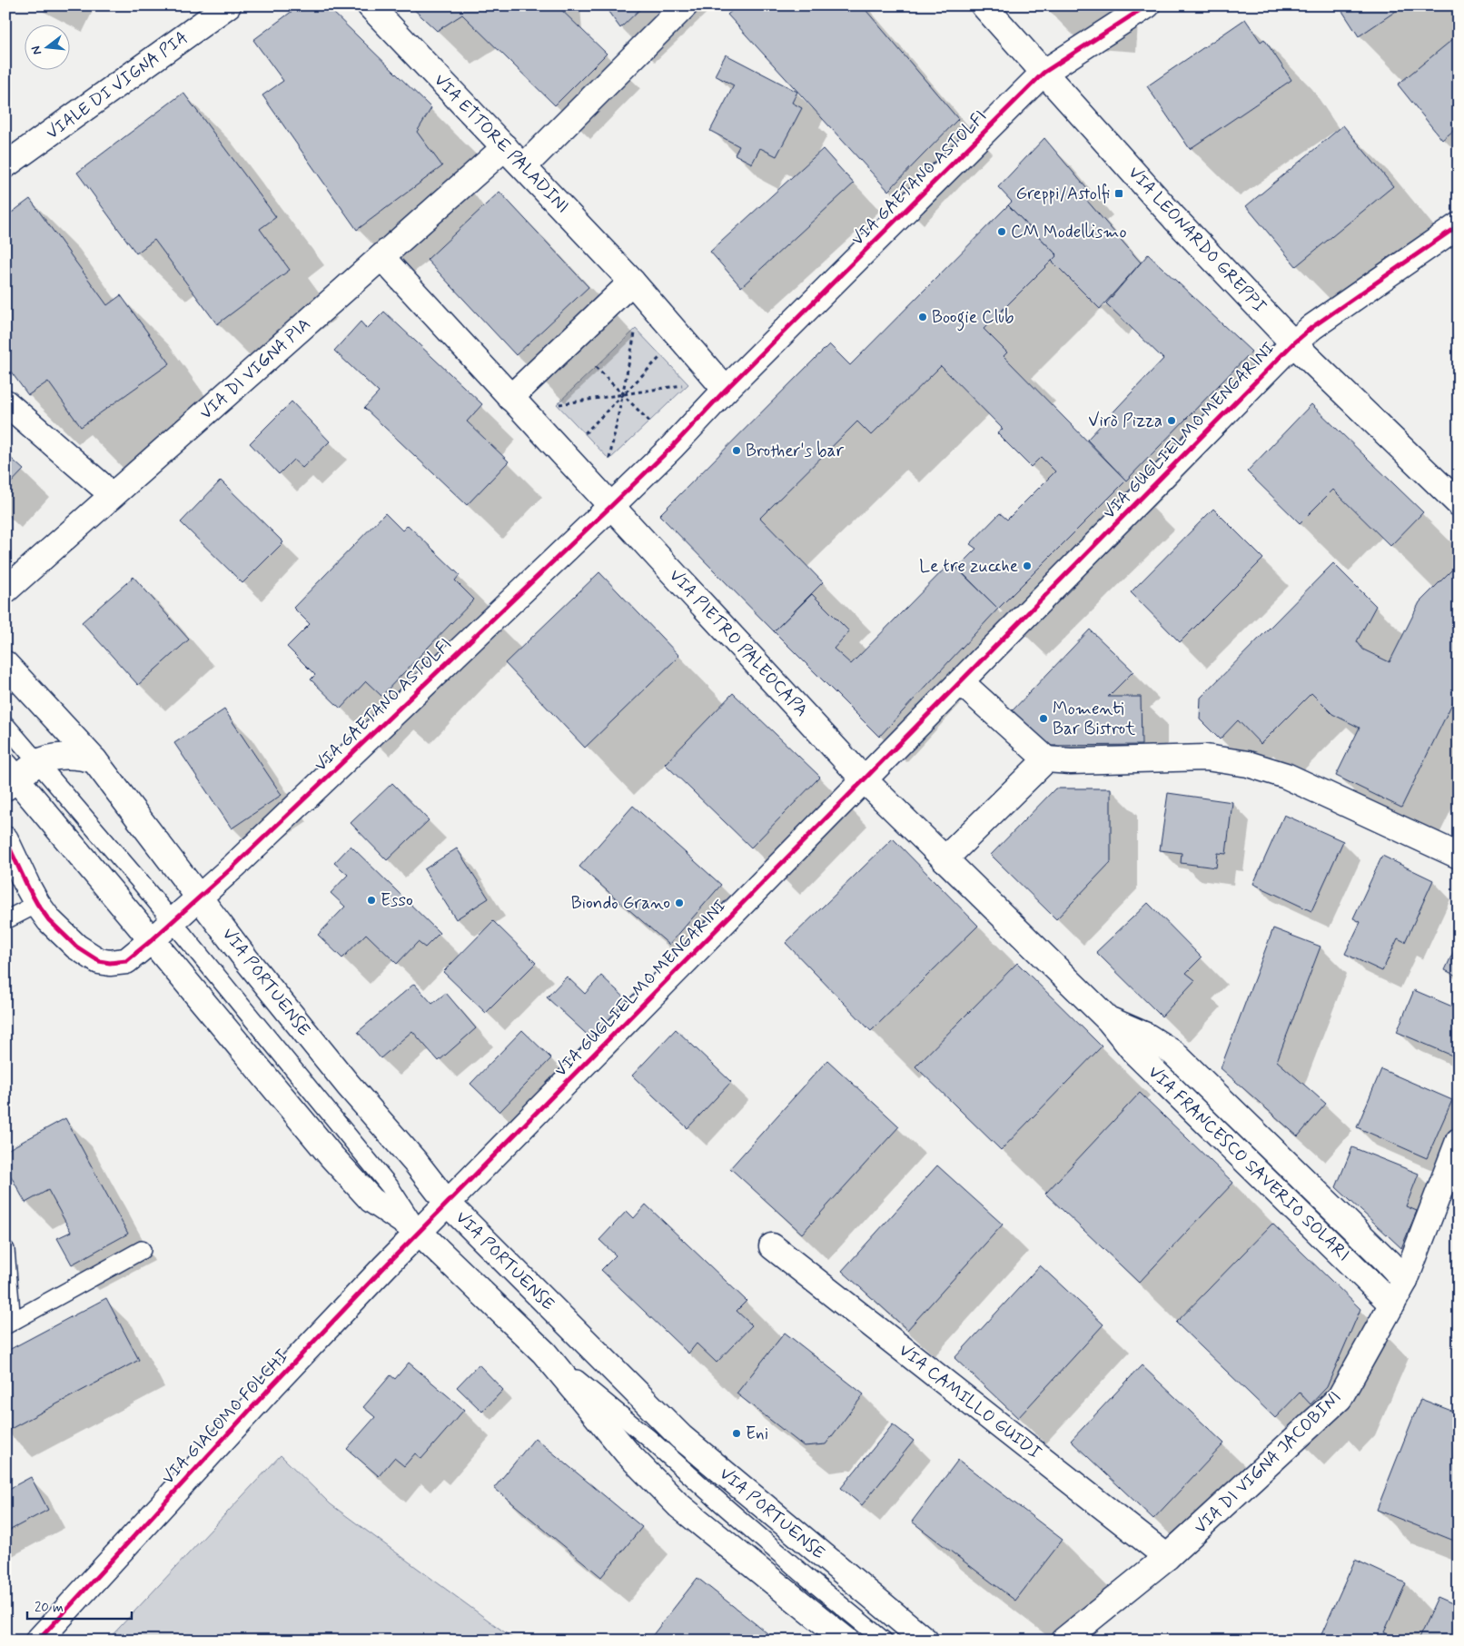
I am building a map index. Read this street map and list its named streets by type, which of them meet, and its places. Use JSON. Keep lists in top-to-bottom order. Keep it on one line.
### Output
{"streets":{"street":["VIALE DI VIGNA PIA","VIA ETTORE PALADINI","VIA GAETANO ASTOLFI","VIA LEONARDO GREPPI","VIA DI VIGNA PIA","VIA GUGLIELMO MENGARINI","VIA PIETRO PALEOCAPA","VIA PORTUENSE","VIA FRANCESCO SAVERIO SOLARI","VIA CAMILLO GUIDI","VIA GIACOMO FOLCHI","VIA DI VIGNA JACOBINI"]},"crossings":[["VIA ETTORE PALADINI","VIA GAETANO ASTOLFI"],["VIA ETTORE PALADINI","VIA DI VIGNA PIA"],["VIA GAETANO ASTOLFI","VIA LEONARDO GREPPI"],["VIA GAETANO ASTOLFI","VIA PIETRO PALEOCAPA"],["VIA GAETANO ASTOLFI","VIA PORTUENSE"],["VIA LEONARDO GREPPI","VIA GUGLIELMO MENGARINI"],["VIA DI VIGNA PIA","VIA PIETRO PALEOCAPA"],["VIA GUGLIELMO MENGARINI","VIA PIETRO PALEOCAPA"],["VIA GUGLIELMO MENGARINI","VIA PORTUENSE"],["VIA GUGLIELMO MENGARINI","VIA GIACOMO FOLCHI"],["VIA PIETRO PALEOCAPA","VIA FRANCESCO SAVERIO SOLARI"],["VIA PORTUENSE","VIA GIACOMO FOLCHI"],["VIA FRANCESCO SAVERIO SOLARI","VIA DI VIGNA JACOBINI"],["VIA CAMILLO GUIDI","VIA DI VIGNA JACOBINI"]],"places":{"transit":["Greppi/Astolfi"],"other":["CM Modellismo","Boogie Club","Virò Pizza","Brother's bar","Le tre zucche","Momenti Bar Bistrot","Esso","Biondo Grano","Eni"]},"scale_bar":"20 m","north":"left"}
